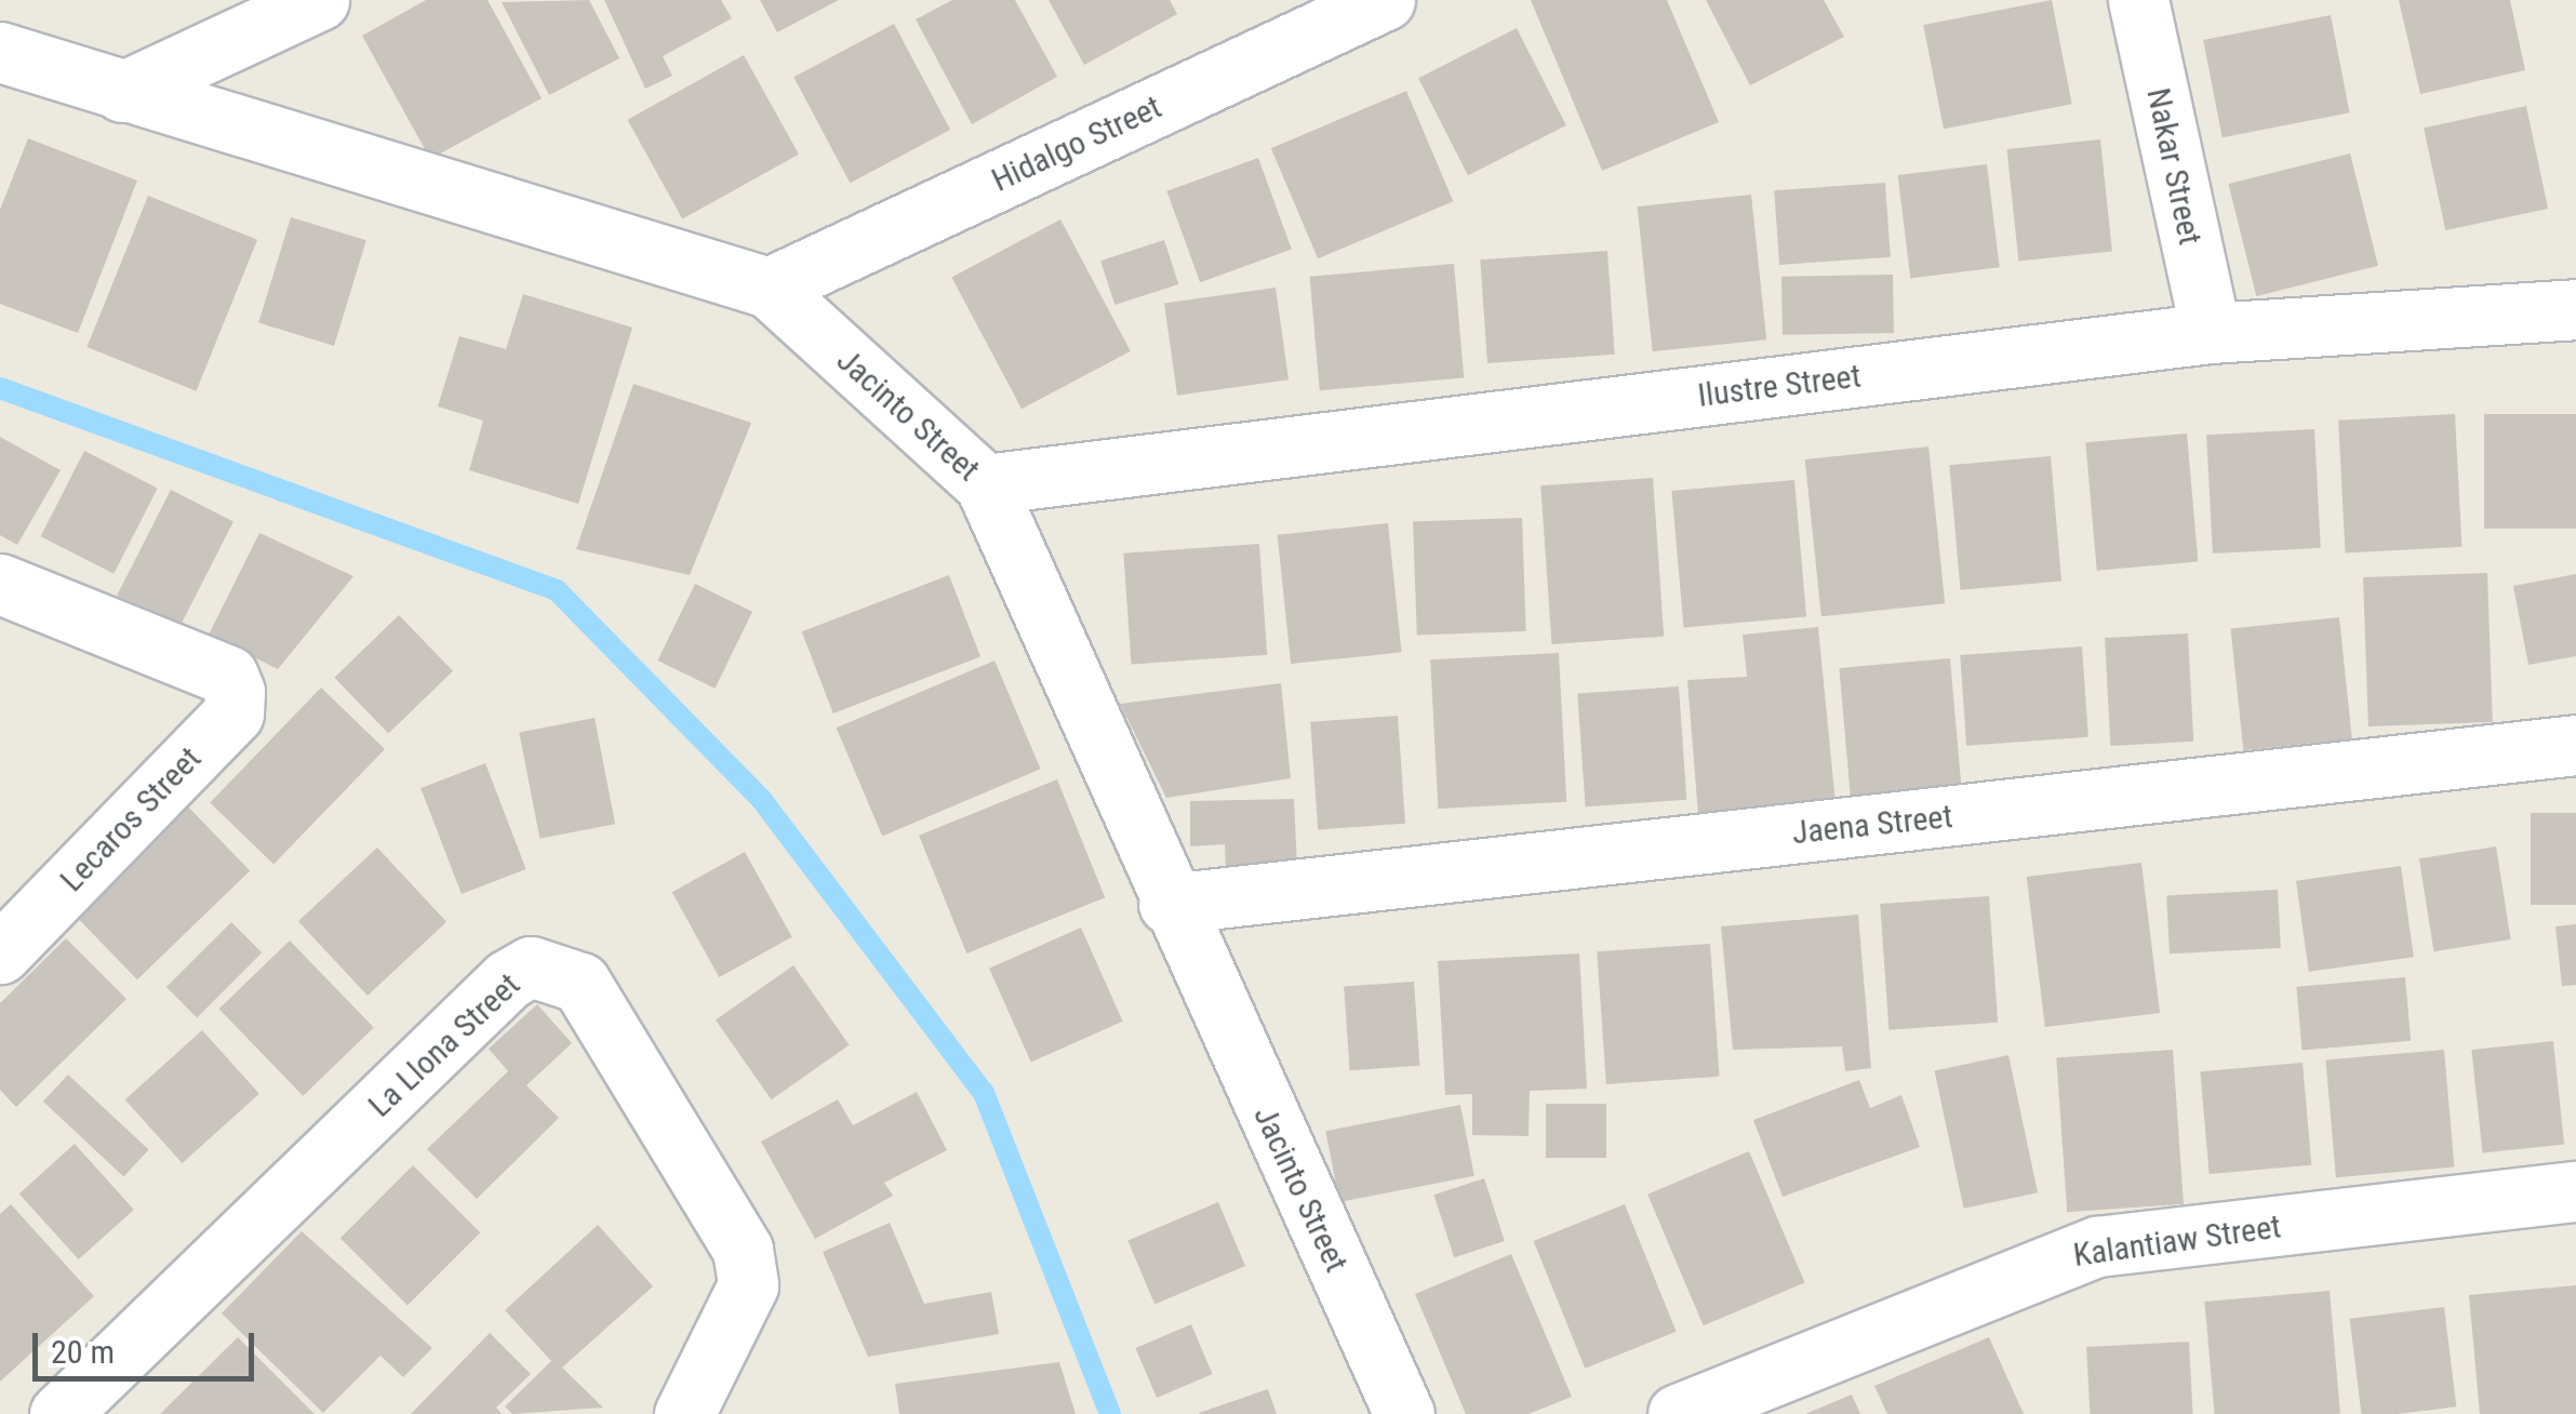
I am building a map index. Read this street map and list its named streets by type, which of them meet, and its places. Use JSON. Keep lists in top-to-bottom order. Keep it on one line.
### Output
{"streets":{"street":["Hidalgo Street","Nakar Street","Ilustre Street","Jacinto Street","Lecaros Street","Jaena Street","La Llona Street","Kalantiaw Street"]},"crossings":[["Hidalgo Street","Jacinto Street"],["Nakar Street","Ilustre Street"],["Ilustre Street","Jacinto Street"],["Jacinto Street","Jaena Street"]],"scale_bar":"20 m"}
